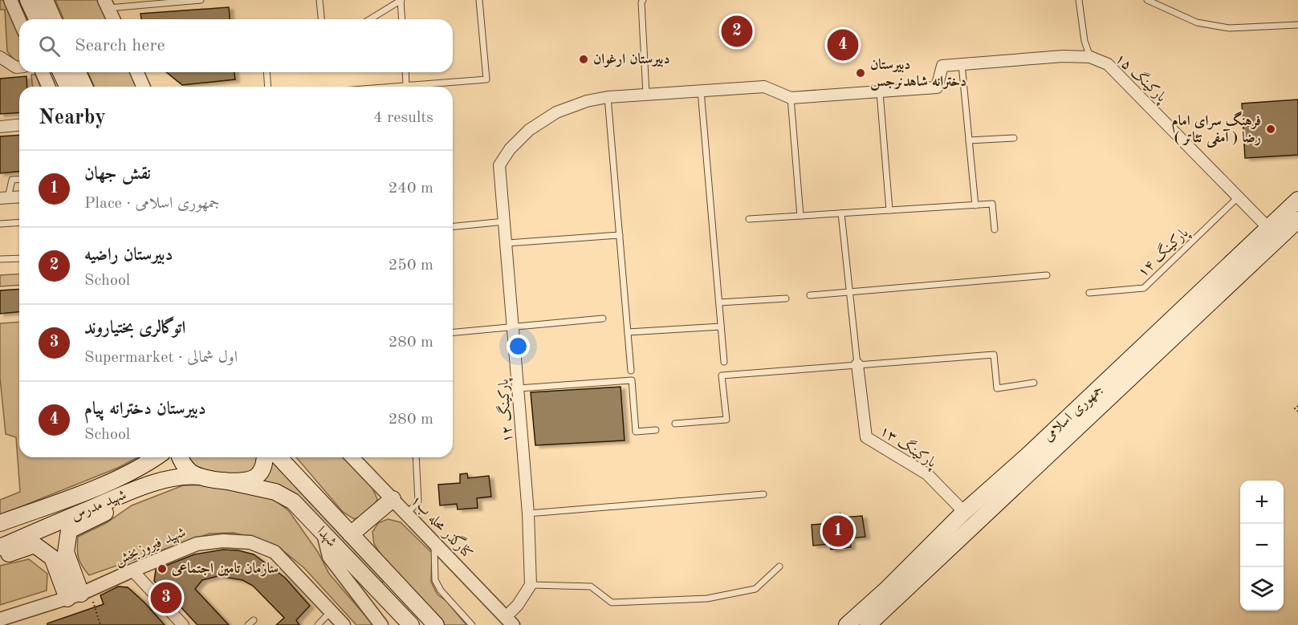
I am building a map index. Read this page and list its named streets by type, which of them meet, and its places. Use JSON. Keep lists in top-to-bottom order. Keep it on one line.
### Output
{"streets":{"main road":["جمهوری اسلامی","شهید مدرس","شهدا"],"street":["پارکینگ ۱۵","پارکینگ ۱۲","پارکینگ ۱۳","کنارگذر محله ب۱","شهید فیروزبخش"],"lane":["پارکینگ ۱۴"]},"crossings":[["پارکینگ ۱۵","پارکینگ ۱۴"],["پارکینگ ۱۵","جمهوری اسلامی"],["جمهوری اسلامی","پارکینگ ۱۳"],["شهید مدرس","شهدا"]],"places":["دبیرستان ارغوان","دبیرستان دخترانه شاهدنرجس","فرهنگ سرای امام رضا ( آمفی تئاتر )","سازمان تامین اجتماعی"],"page":{"pins":["2","4","1","3"],"search":"Search here","heading":["Nearby","4 results"],"list":[{"mark":"1","name":"نقش جهان","note":"Place · جمهوری اسلامی","value":"240 m"},{"mark":"2","name":"دبیرستان راضیه","note":"School","value":"250 m"},{"mark":"3","name":"اتوگالری بختیاروند","note":"Supermarket · اول شمالی","value":"280 m"},{"mark":"4","name":"دبیرستان دخترانه پیام","note":"School","value":"280 m"}],"map_buttons":["+","−"]}}
